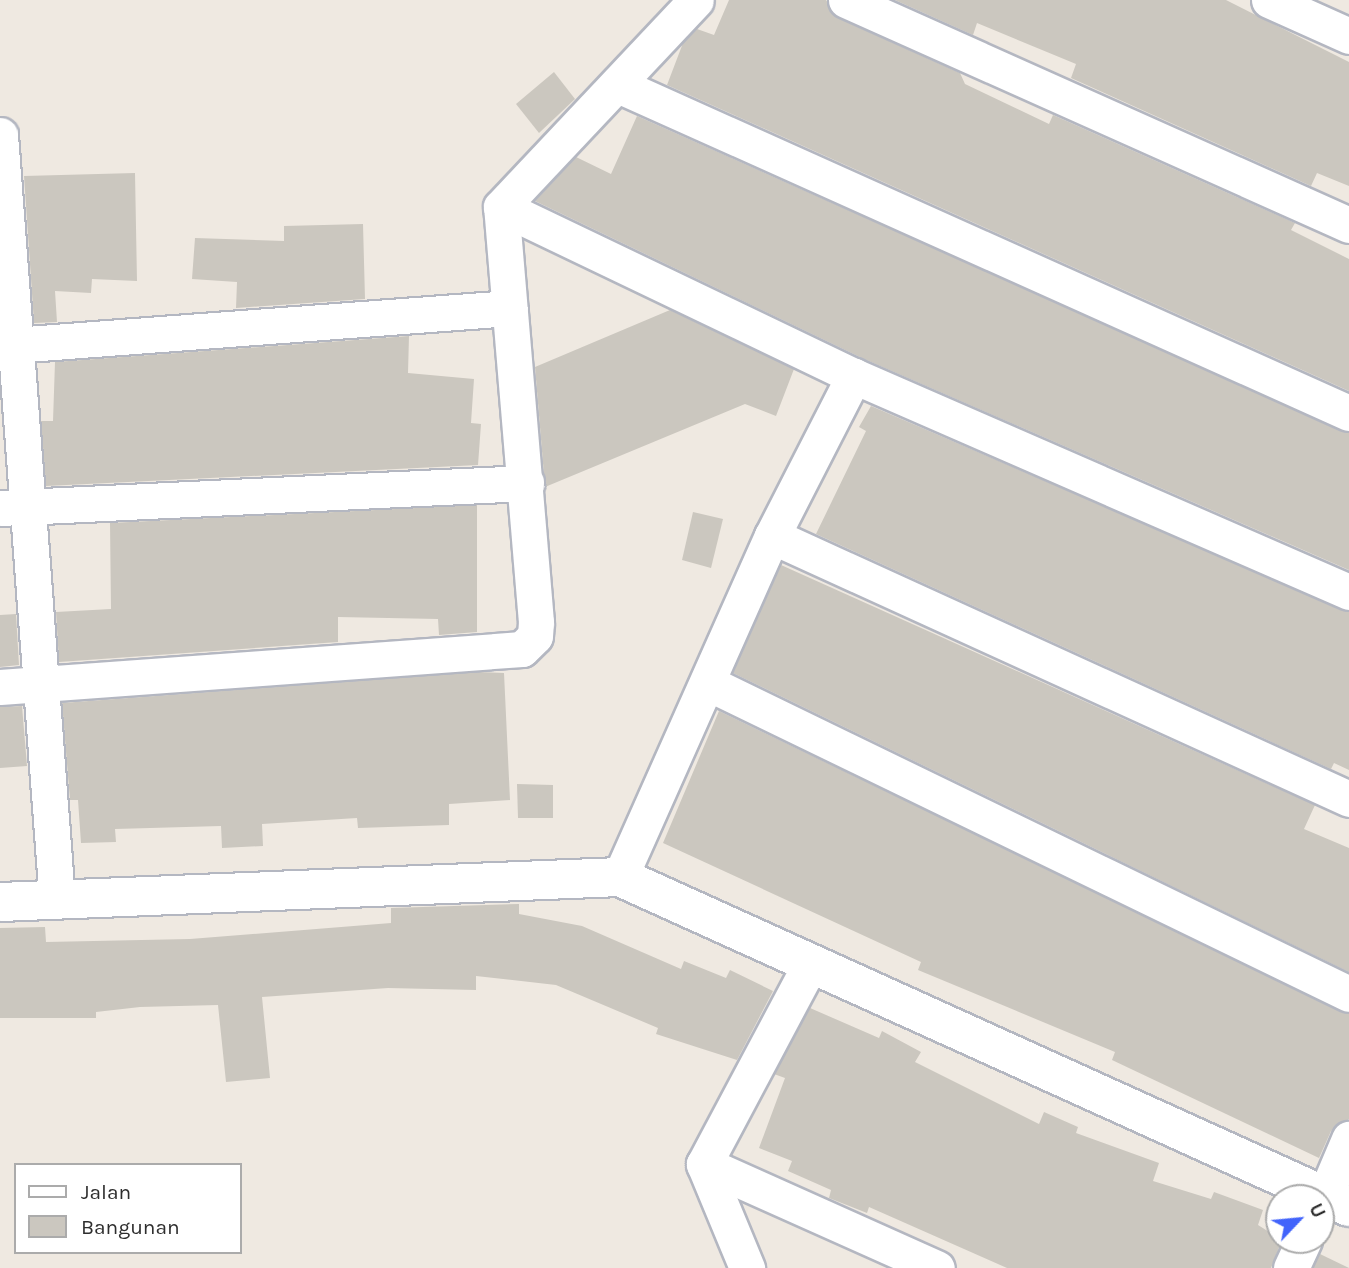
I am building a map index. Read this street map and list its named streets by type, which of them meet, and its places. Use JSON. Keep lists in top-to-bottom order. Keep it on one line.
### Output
{"legend":["Jalan","Bangunan"],"north":"top right"}
